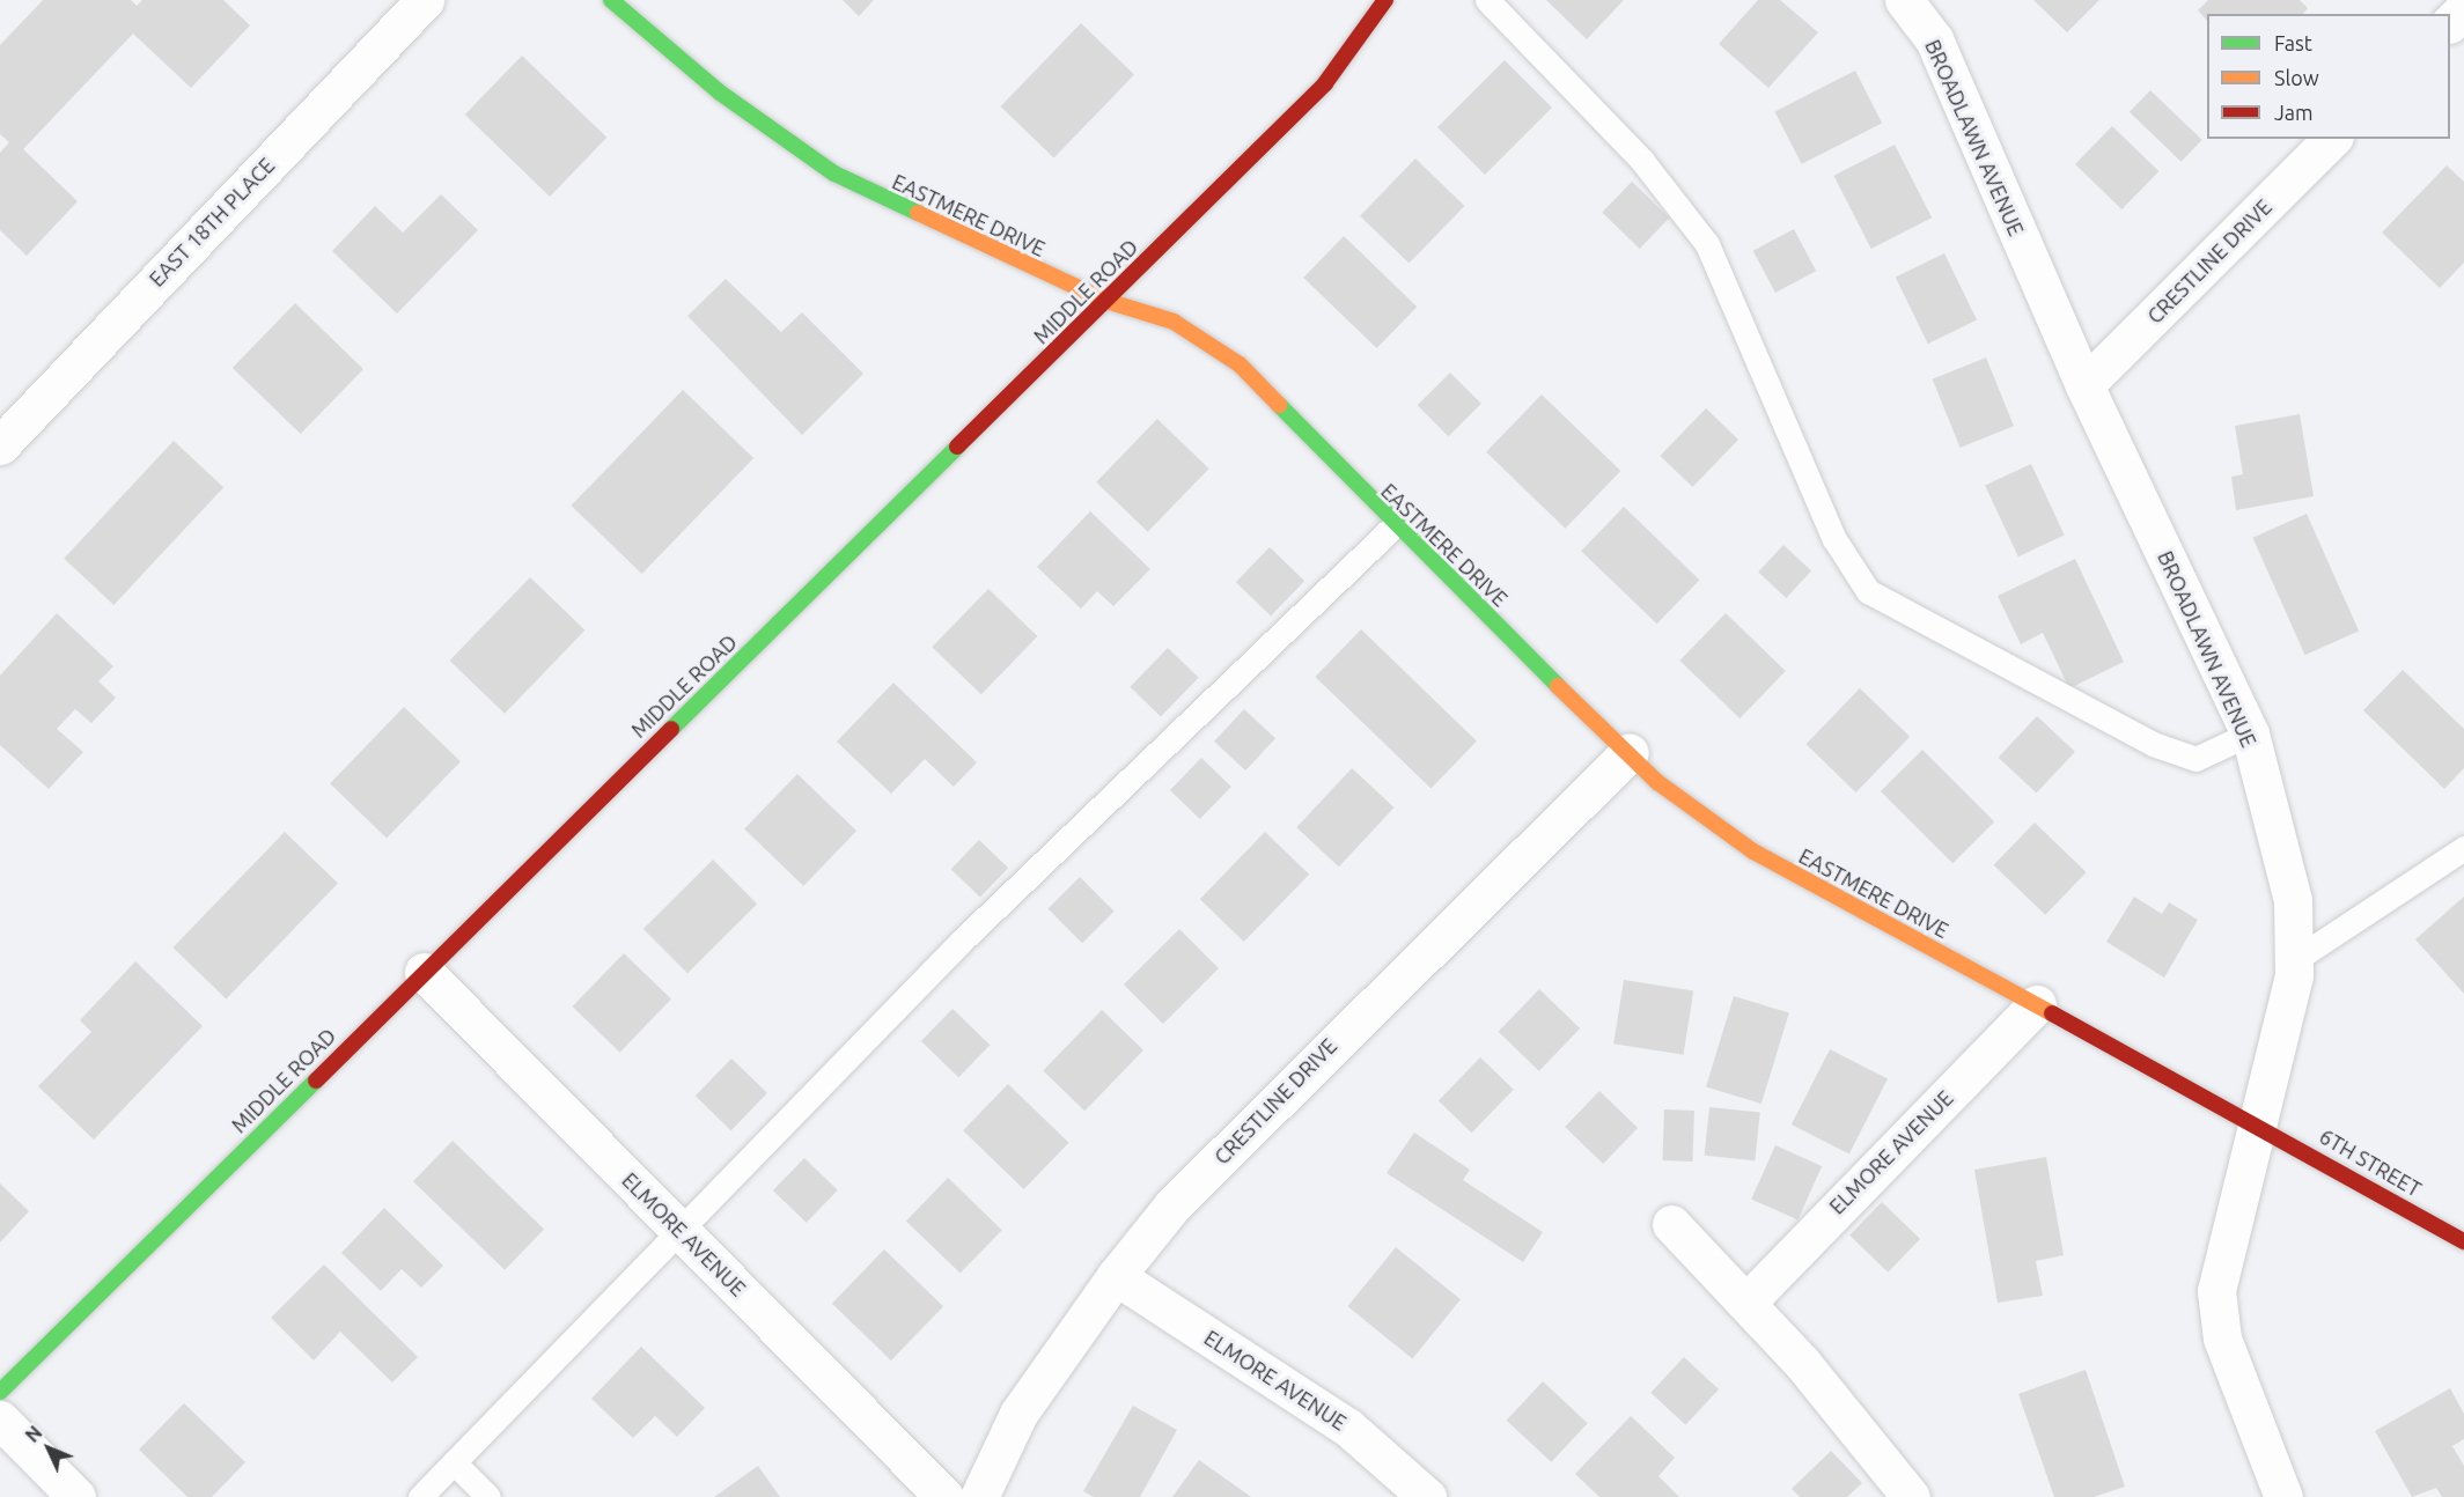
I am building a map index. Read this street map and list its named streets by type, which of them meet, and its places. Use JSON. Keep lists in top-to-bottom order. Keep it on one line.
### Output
{"streets":{"street":["BROADLAWN AVENUE","EASTMERE DRIVE","EAST 18TH PLACE","CRESTLINE DRIVE","MIDDLE ROAD","ELMORE AVENUE","6TH STREET"]},"crossings":[["BROADLAWN AVENUE","EASTMERE DRIVE"],["BROADLAWN AVENUE","CRESTLINE DRIVE"],["BROADLAWN AVENUE","6TH STREET"],["EASTMERE DRIVE","CRESTLINE DRIVE"],["EASTMERE DRIVE","MIDDLE ROAD"],["EASTMERE DRIVE","ELMORE AVENUE"],["EASTMERE DRIVE","6TH STREET"],["CRESTLINE DRIVE","ELMORE AVENUE"],["MIDDLE ROAD","ELMORE AVENUE"]],"legend":["Fast","Slow","Jam"],"north":"top left"}
